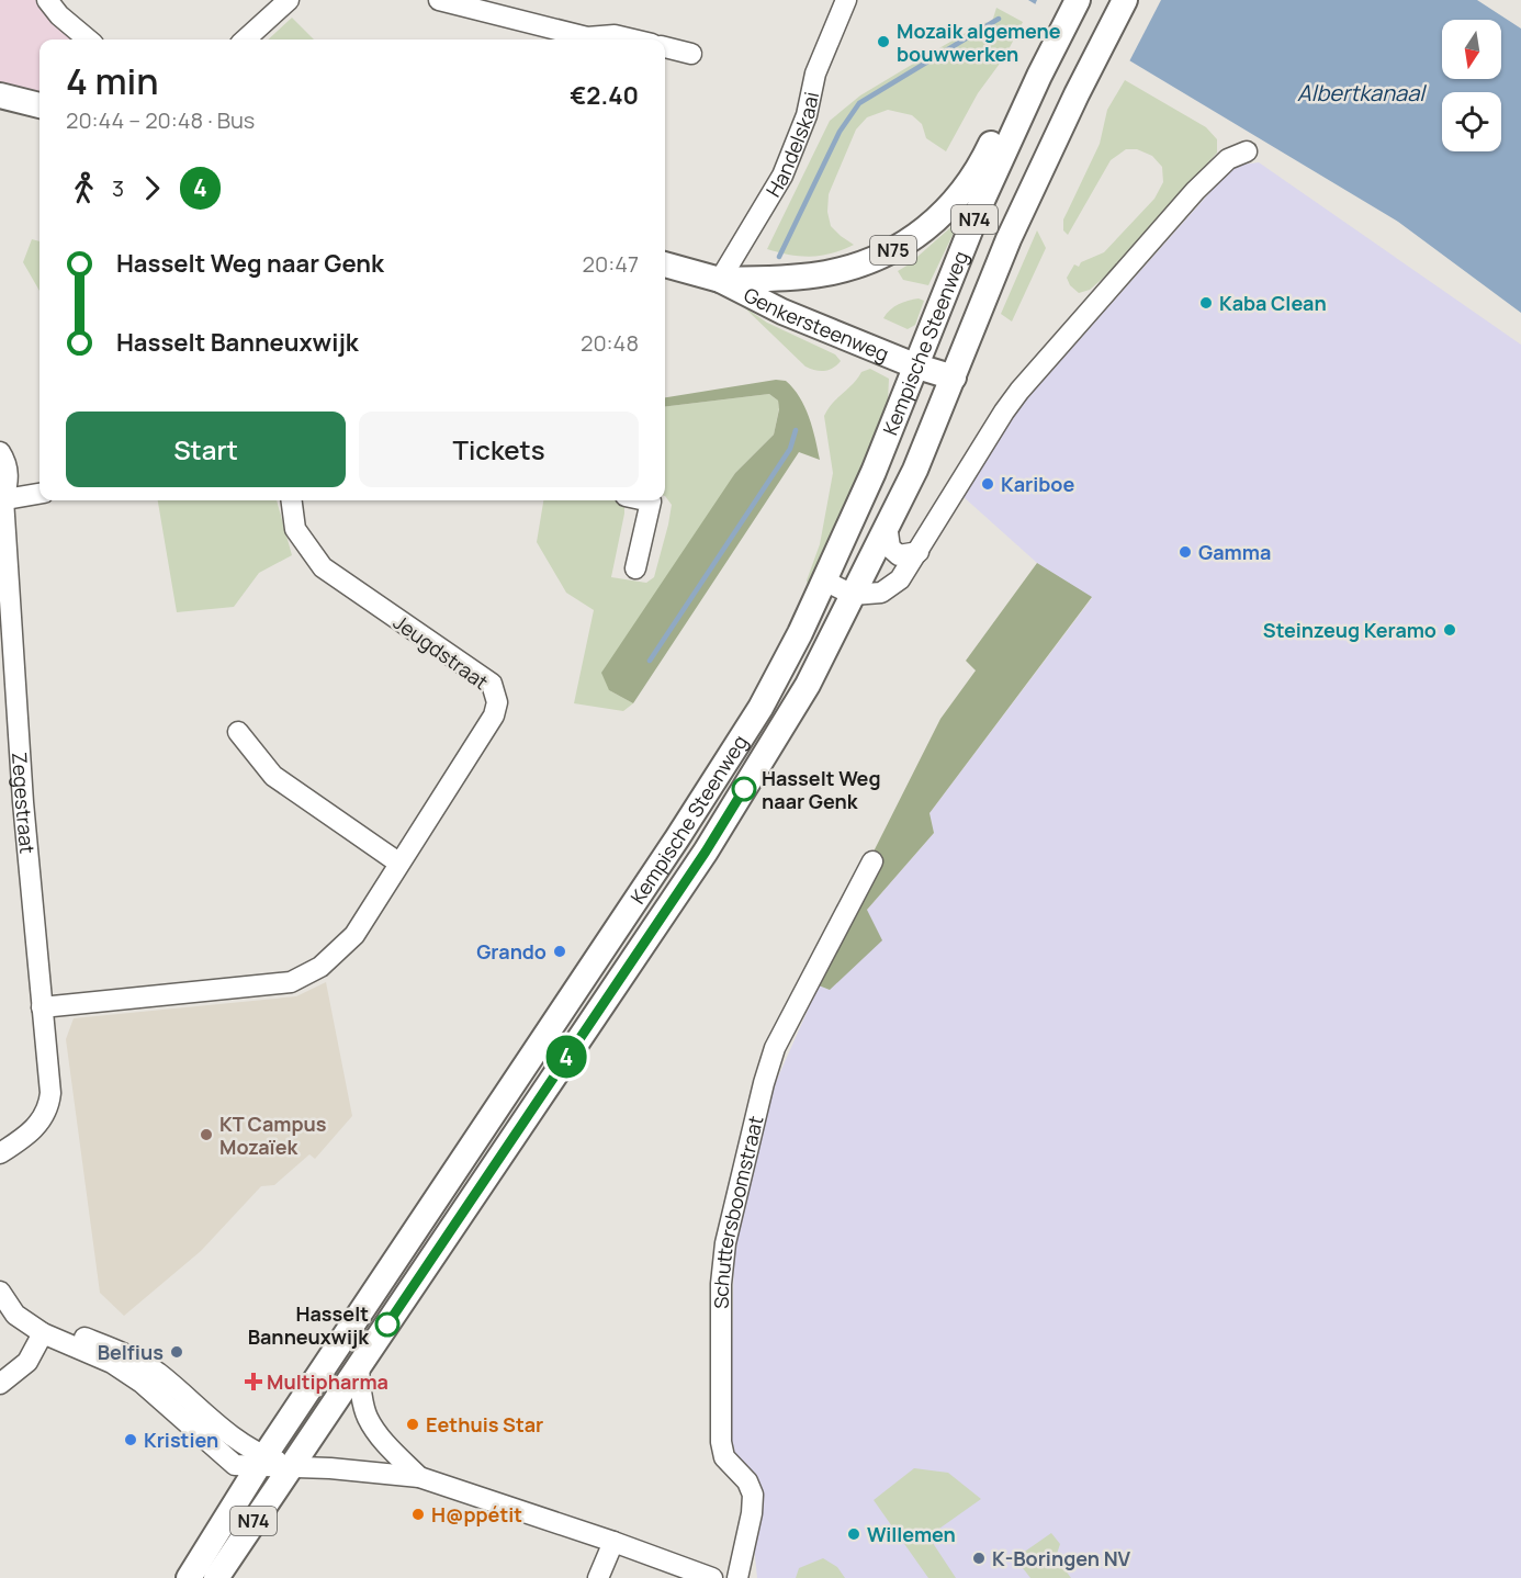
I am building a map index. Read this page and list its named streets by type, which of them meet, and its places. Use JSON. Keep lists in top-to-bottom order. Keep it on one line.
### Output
{"streets":{"main road":["N74","N75","Genkersteenweg","Kempische Steenweg"],"street":["Handelskaai","Jeugdstraat","Zegestraat","Schuttersboomstraat"]},"crossings":[["Handelskaai","Genkersteenweg"],["Genkersteenweg","Kempische Steenweg"],["Jeugdstraat","Zegestraat"]],"water":["Albertkanaal"],"places":{"other":["Mozaik algemene bouwwerken","Kaba Clean","Kariboe","Gamma","Steinzeug Keramo","Hasselt Weg naar Genk","Grando","KT Campus Mozaïek","Hasselt Banneuxwijk","Belfius","Eethuis Star","Kristien","H@ppétit","Willemen","K-Boringen NV"],"health":["Multipharma"]},"lines":["bus line 4"],"north":"bottom","page":{"on_map":"4","heading":["4 min","20:44 – 20:48 · Bus","€2.40"],"legs":["3","4"],"list":[{"name":"Hasselt Weg naar Genk","value":"20:47"},{"name":"Hasselt Banneuxwijk","value":"20:48"}],"buttons":["Start","Tickets"]}}
